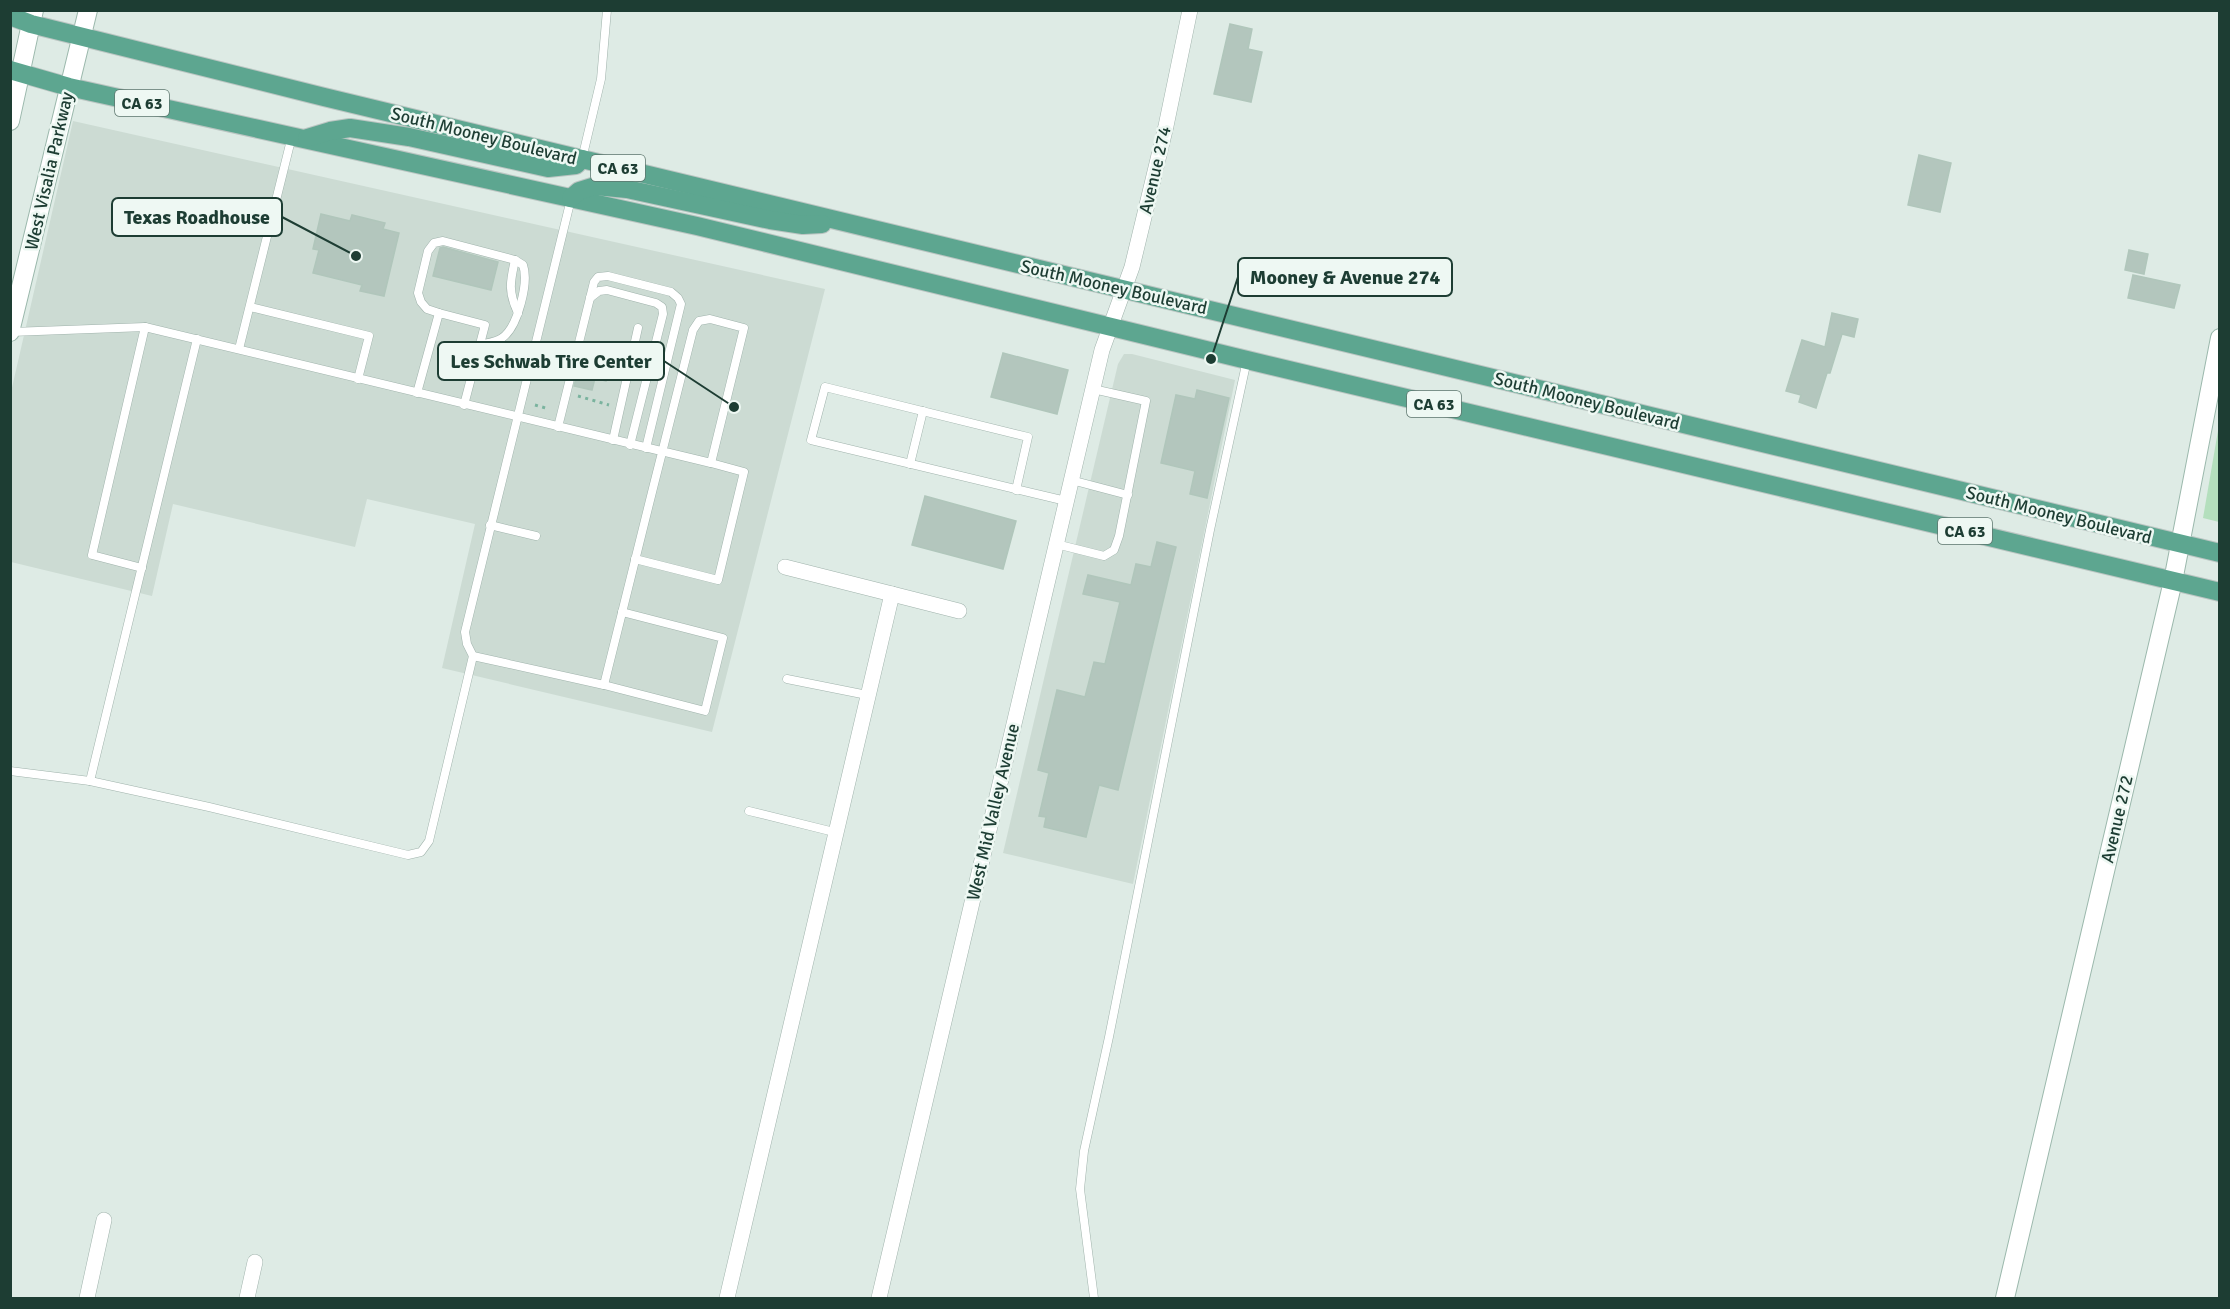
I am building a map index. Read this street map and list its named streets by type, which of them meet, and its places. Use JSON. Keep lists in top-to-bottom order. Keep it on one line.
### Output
{"streets":{"main road":["CA 63","South Mooney Boulevard"],"street":["Avenue 274","West Visalia Parkway","West Mid Valley Avenue","Avenue 272"]},"crossings":[["South Mooney Boulevard","Avenue 274"],["South Mooney Boulevard","West Visalia Parkway"],["South Mooney Boulevard","West Mid Valley Avenue"],["South Mooney Boulevard","Avenue 272"],["Avenue 274","West Mid Valley Avenue"]],"places":["Texas Roadhouse","Mooney & Avenue 274","Les Schwab Tire Center"]}
